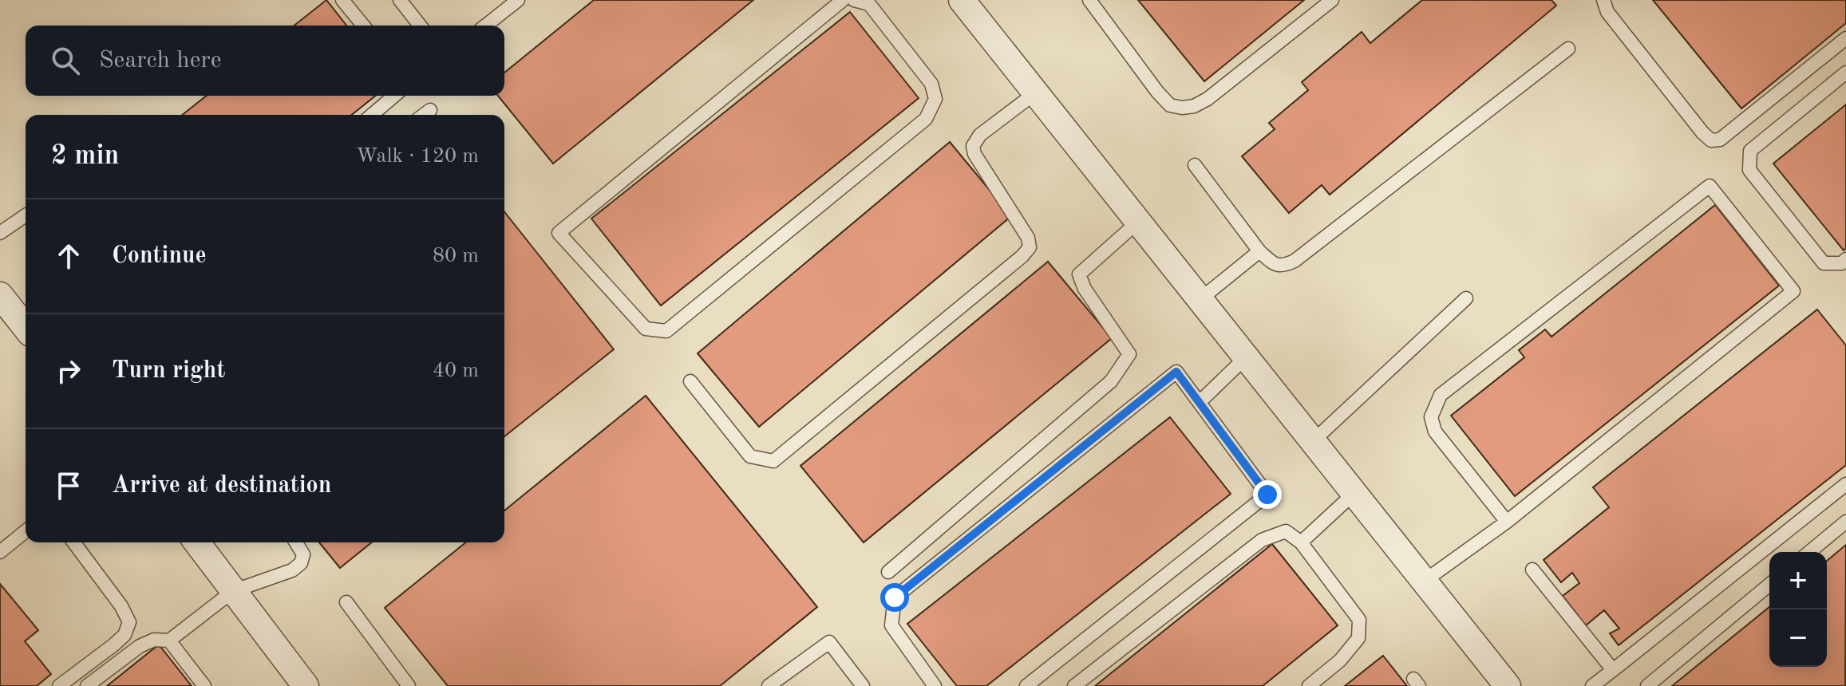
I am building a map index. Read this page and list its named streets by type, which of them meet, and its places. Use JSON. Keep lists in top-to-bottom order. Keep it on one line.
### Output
{"page":{"search":"Search here","heading":["2 min","Walk · 120 m"],"list":[["Continue","80 m"],["Turn right","40 m"],"Arrive at destination"],"map_buttons":["+","−"]}}
